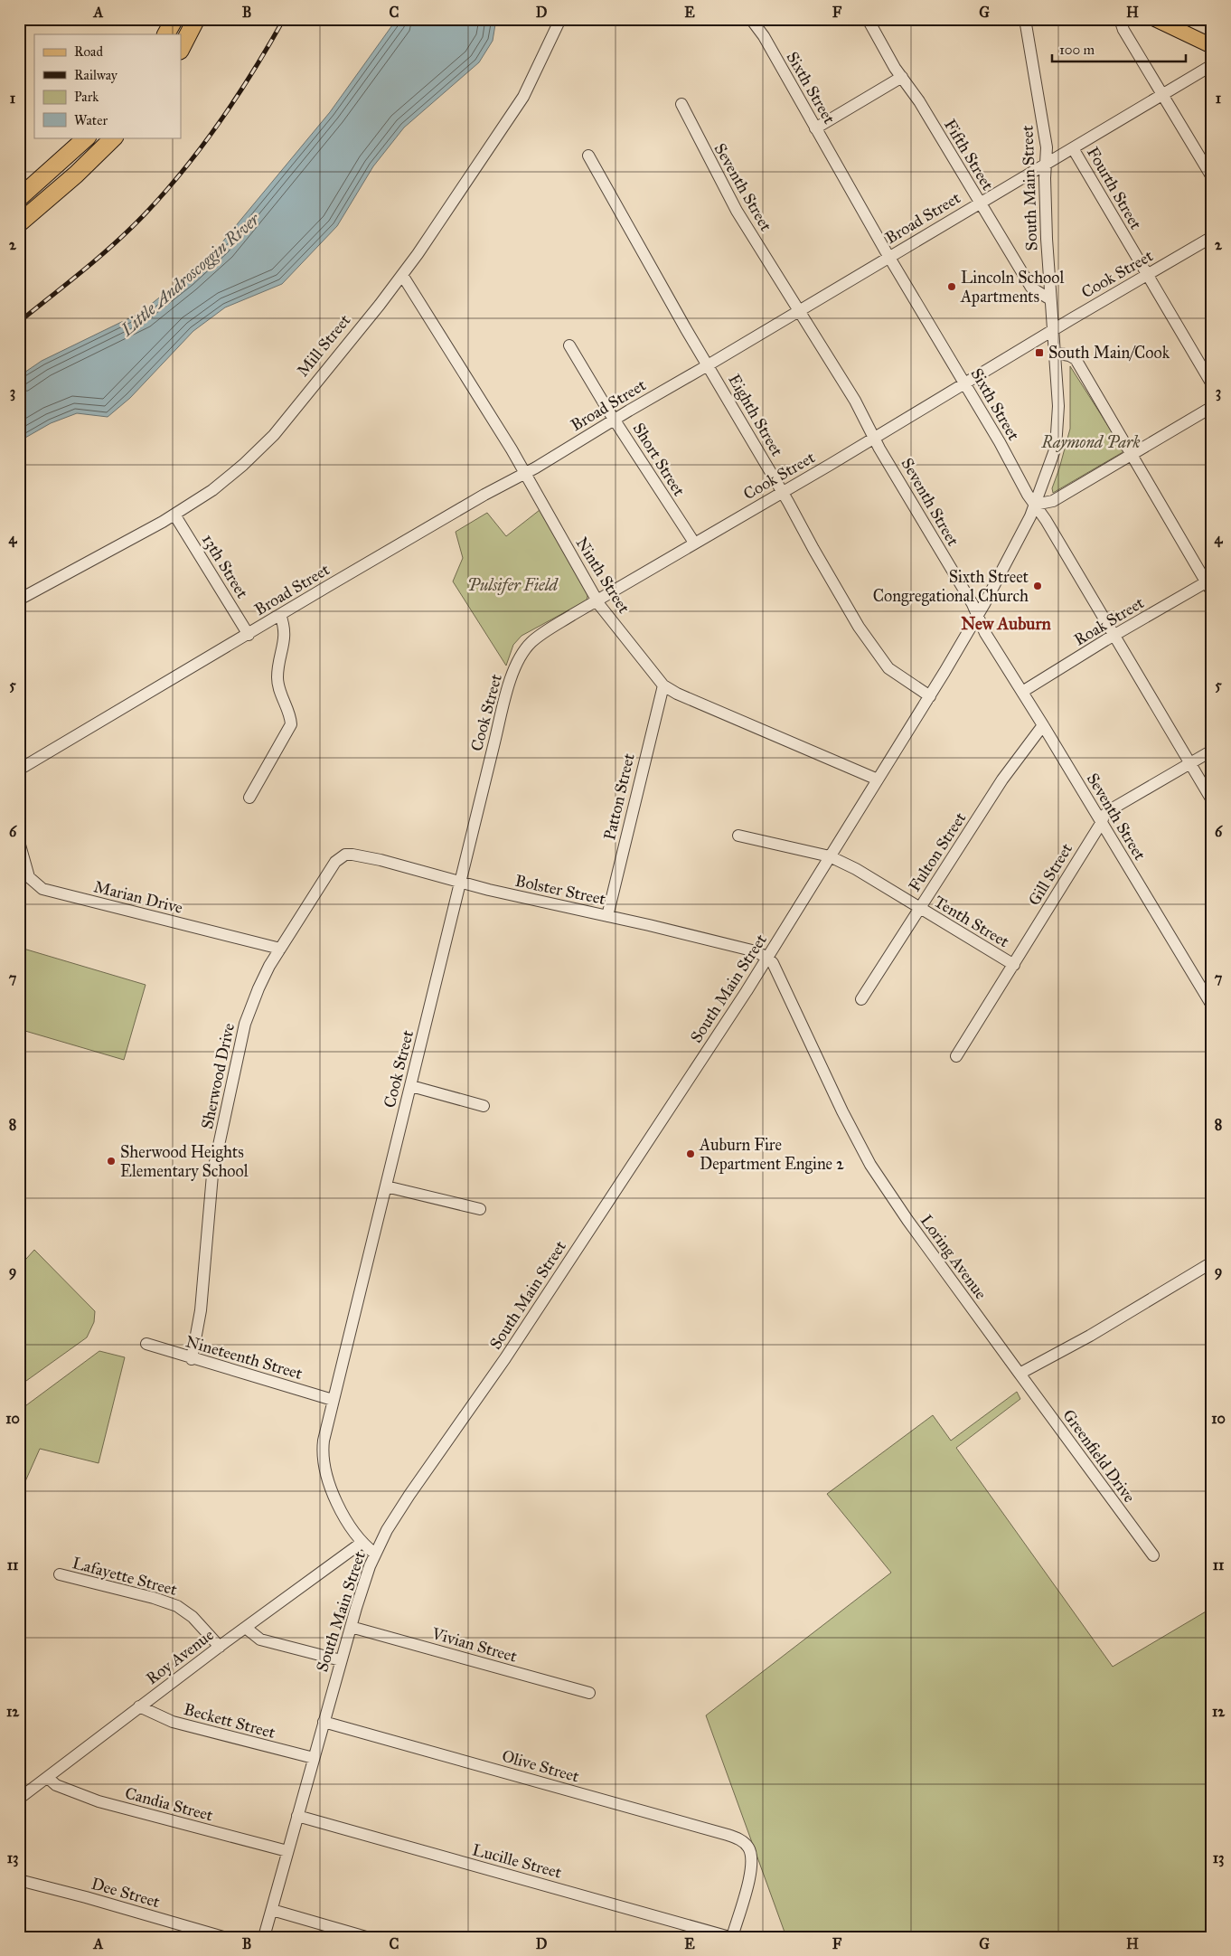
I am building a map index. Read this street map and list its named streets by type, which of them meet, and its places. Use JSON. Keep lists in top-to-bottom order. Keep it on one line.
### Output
{"streets":{"street":["Sixth Street","Fifth Street","Seventh Street","South Main Street","Fourth Street","Broad Street","Cook Street","Mill Street","Eighth Street","Short Street","13th Street","Ninth Street","Roak Street","Patton Street","Fulton Street","Gill Street","Bolster Street","Marian Drive","Tenth Street","Sherwood Drive","Loring Avenue","Nineteenth Street","Greenfield Drive","Lafayette Street","Vivian Street","Roy Avenue","Beckett Street","Olive Street","Candia Street","Lucille Street","Dee Street"]},"crossings":[["Sixth Street","South Main Street"],["Sixth Street","Broad Street"],["Sixth Street","Cook Street"],["Sixth Street","Roak Street"],["Sixth Street","Gill Street"],["Fifth Street","South Main Street"],["Fifth Street","Broad Street"],["Seventh Street","South Main Street"],["Seventh Street","Broad Street"],["Seventh Street","Cook Street"],["Seventh Street","Roak Street"],["Seventh Street","Fulton Street"],["Seventh Street","Gill Street"],["South Main Street","Broad Street"],["South Main Street","Cook Street"],["South Main Street","Eighth Street"],["South Main Street","Ninth Street"],["South Main Street","Bolster Street"],["South Main Street","Tenth Street"],["South Main Street","Loring Avenue"],["South Main Street","Vivian Street"],["South Main Street","Beckett Street"],["South Main Street","Olive Street"],["South Main Street","Candia Street"],["South Main Street","Lucille Street"],["Fourth Street","Broad Street"],["Fourth Street","Cook Street"],["Broad Street","Eighth Street"],["Broad Street","Short Street"],["Broad Street","13th Street"],["Broad Street","Ninth Street"],["Cook Street","Eighth Street"],["Cook Street","Short Street"],["Cook Street","Ninth Street"],["Cook Street","Bolster Street"],["Cook Street","Nineteenth Street"],["Cook Street","Roy Avenue"],["Mill Street","13th Street"],["Mill Street","Ninth Street"],["Ninth Street","Patton Street"],["Patton Street","Bolster Street"],["Fulton Street","Tenth Street"],["Gill Street","Tenth Street"],["Bolster Street","Sherwood Drive"],["Bolster Street","Loring Avenue"],["Marian Drive","Sherwood Drive"],["Sherwood Drive","Nineteenth Street"],["Loring Avenue","Greenfield Drive"],["Lafayette Street","Roy Avenue"],["Roy Avenue","Beckett Street"],["Roy Avenue","Candia Street"],["Olive Street","Lucille Street"]],"districts":["New Auburn"],"water":["Little Androscoggin River"],"parks":["Raymond Park","Pulsifer Field"],"places":{"other":["Lincoln School Apartments","Sixth Street Congregational Church","Auburn Fire Department Engine 2","Sherwood Heights Elementary School"],"transit":["South Main/Cook"]},"legend":["Road","Railway","Park","Water"],"scale_bar":"100 m","grid":{"columns":["A","B","C","D","E","F","G","H"],"rows":["1","2","3","4","5","6","7","8","9","10","11","12","13"]}}
